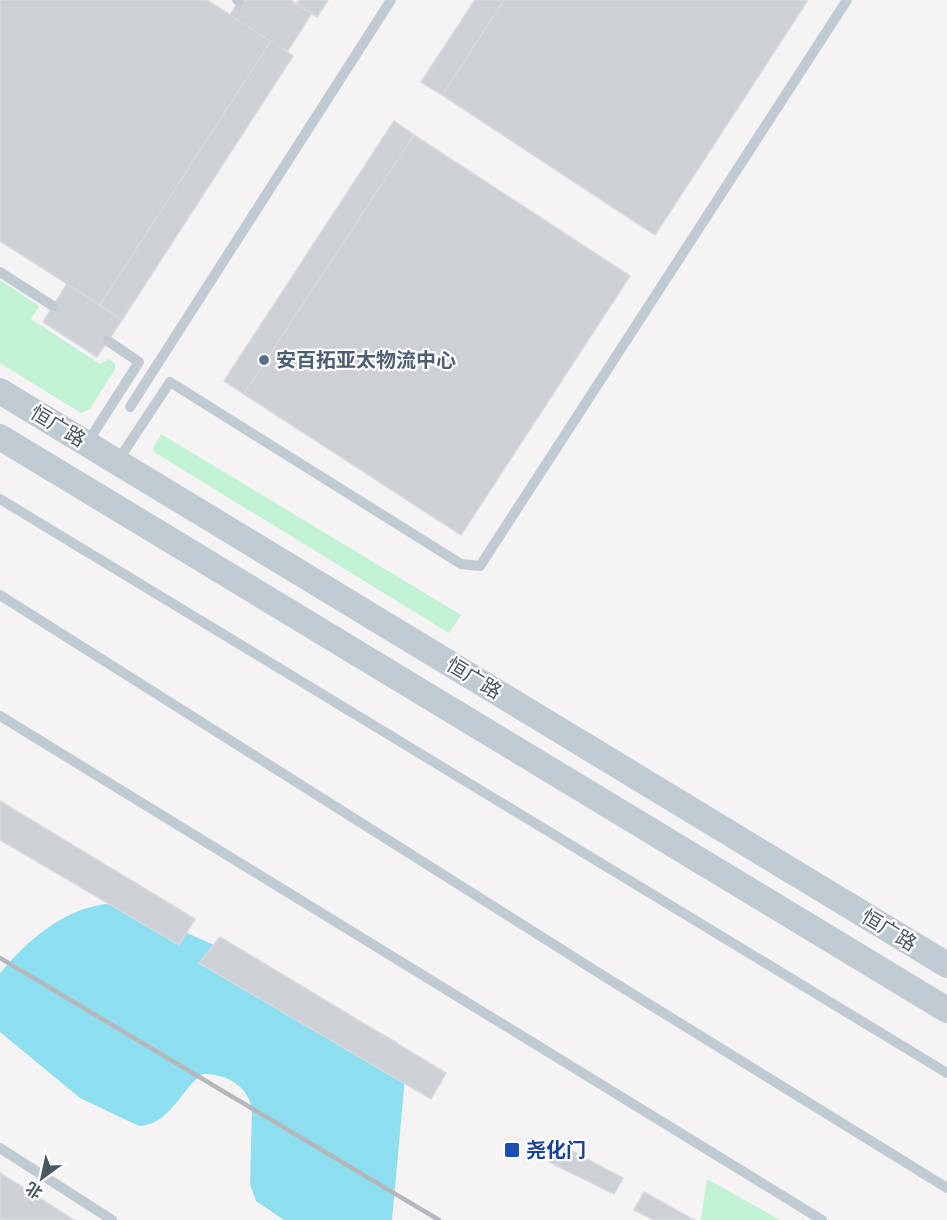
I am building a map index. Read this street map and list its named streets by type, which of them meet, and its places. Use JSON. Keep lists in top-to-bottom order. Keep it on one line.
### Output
{"streets":{"street":["恒广路"]},"places":{"other":["安百拓亚太物流中心"],"transit":["尧化门"]},"north":"bottom left"}
